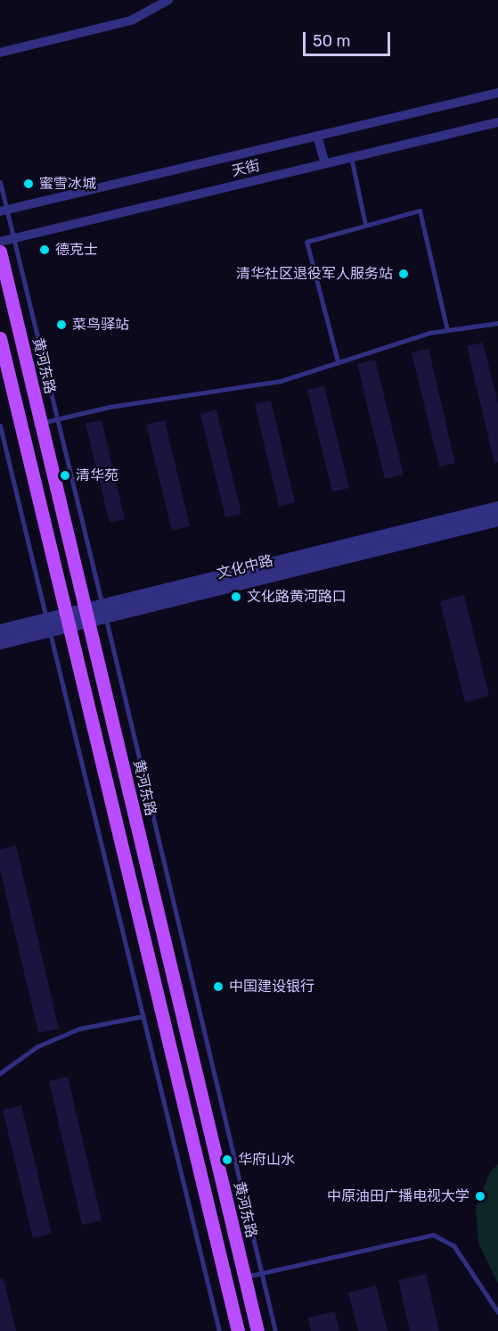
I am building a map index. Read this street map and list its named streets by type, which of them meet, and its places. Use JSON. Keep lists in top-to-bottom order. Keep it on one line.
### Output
{"streets":{"main road":["黄河东路"],"street":["天街","文化中路"]},"crossings":[["黄河东路","文化中路"]],"places":["蜜雪冰城","德克士","清华社区退役军人服务站","菜鸟驿站","清华苑","文化路黄河路口","中国建设银行","华府山水","中原油田广播电视大学"],"scale_bar":"50 m"}
